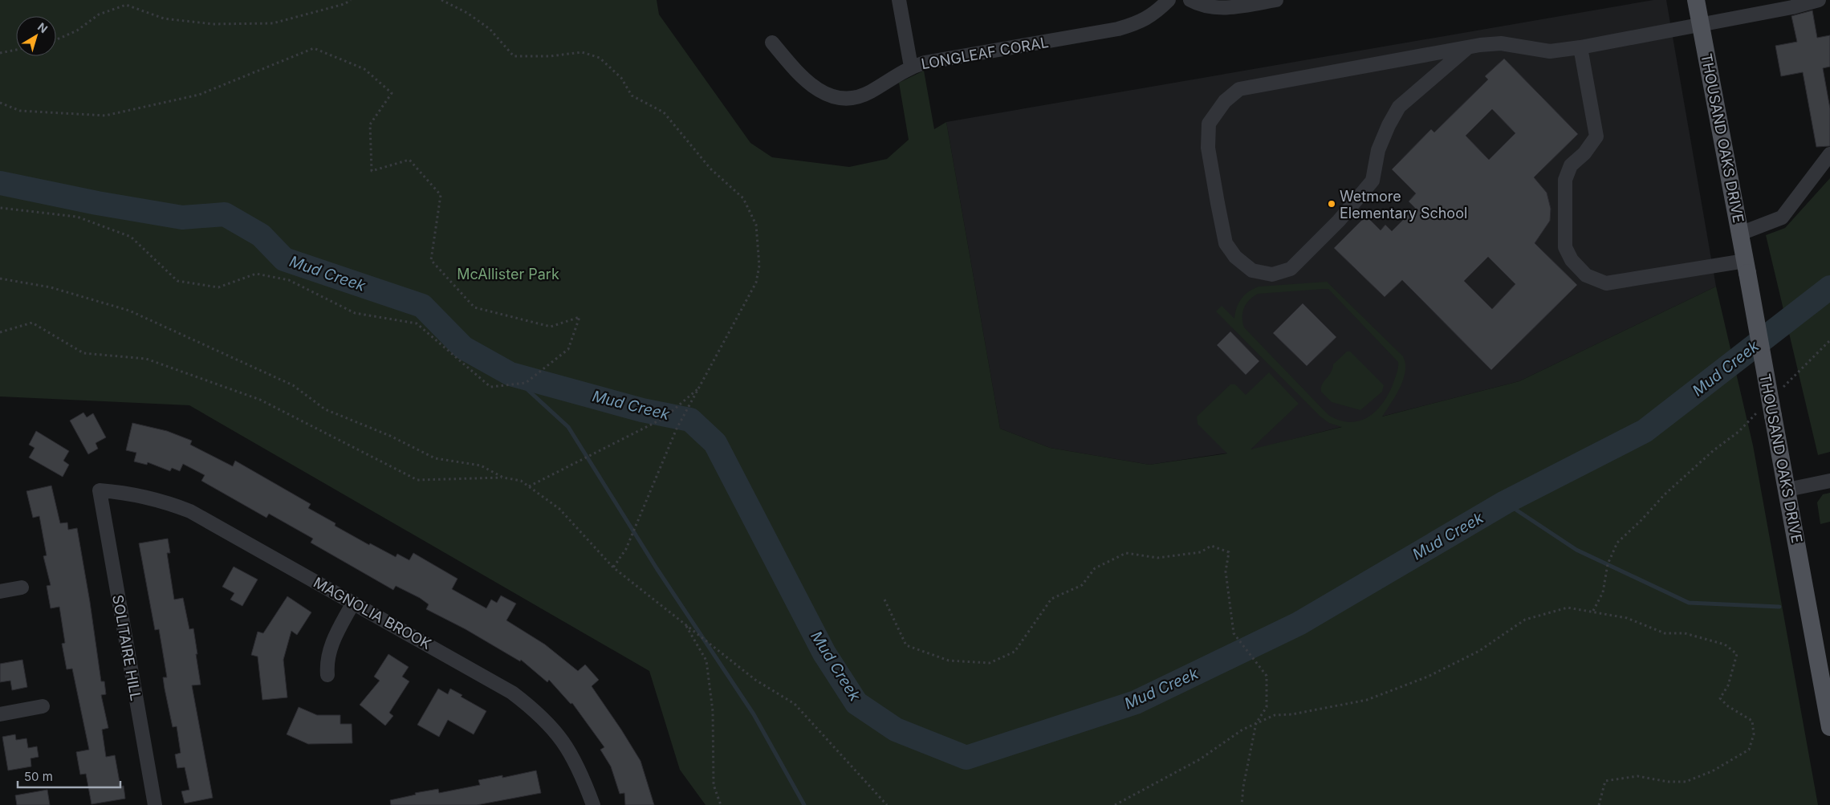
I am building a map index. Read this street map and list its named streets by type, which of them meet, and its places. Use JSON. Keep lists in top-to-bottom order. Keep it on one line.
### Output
{"streets":{"main road":["THOUSAND OAKS DRIVE"],"street":["LONGLEAF CORAL","MAGNOLIA BROOK","SOLITAIRE HILL"]},"crossings":[["MAGNOLIA BROOK","SOLITAIRE HILL"]],"water":["Mud Creek"],"parks":["McAllister Park"],"places":["Wetmore Elementary School"],"scale_bar":"50 m","north":"top right"}
